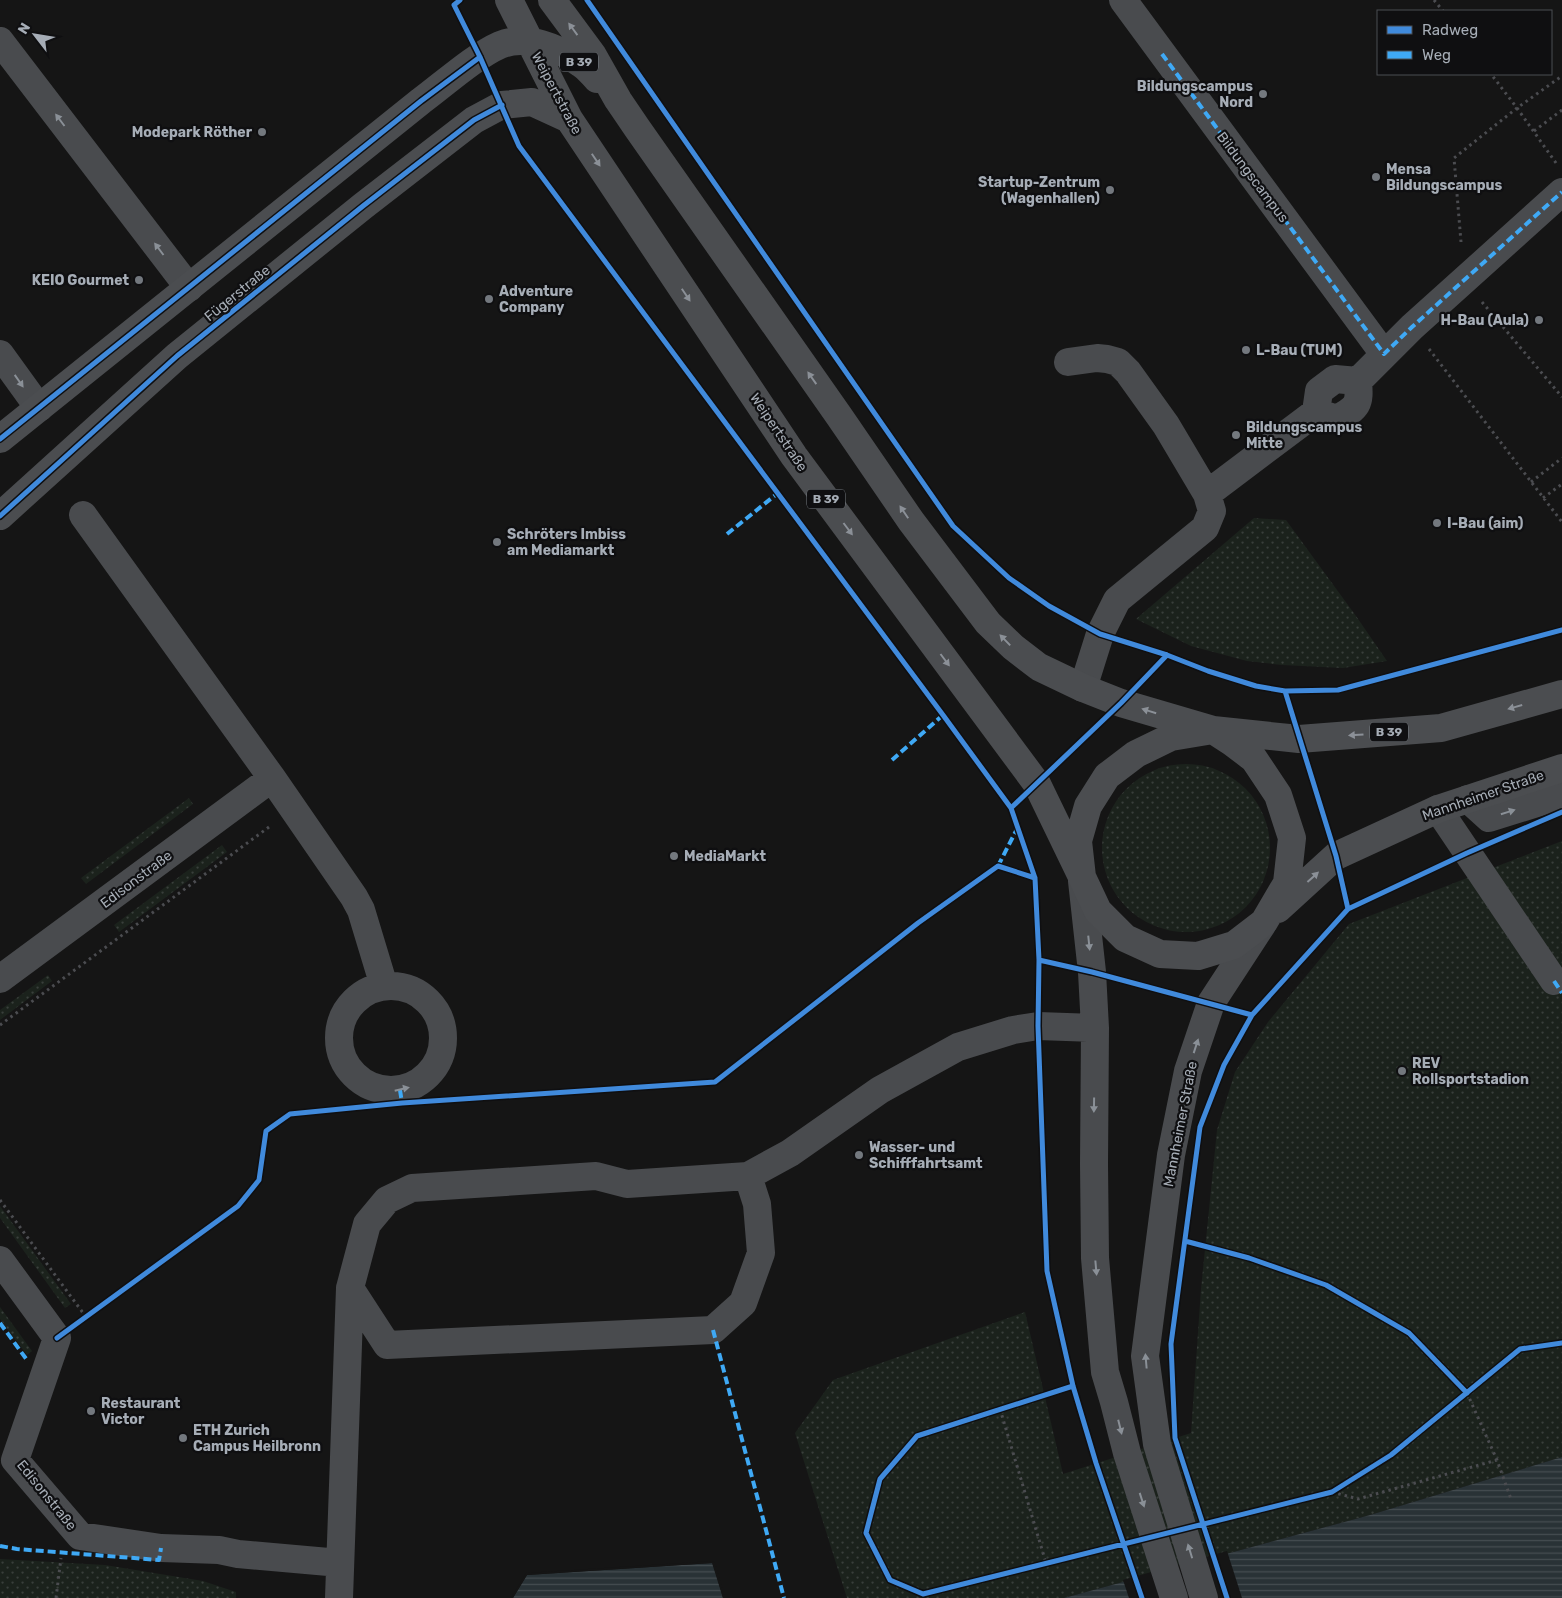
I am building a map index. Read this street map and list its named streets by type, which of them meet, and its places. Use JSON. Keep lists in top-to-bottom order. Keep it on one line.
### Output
{"streets":{"main road":["B 39","Weipertstraße","Fügerstraße","Mannheimer Straße"],"street":["Bildungscampus","Edisonstraße"]},"crossings":[["B 39","Weipertstraße"],["B 39","Mannheimer Straße"],["Weipertstraße","Fügerstraße"]],"one_way":["Mannheimer Straße"],"places":["Bildungscampus Nord","Modepark Röther","Mensa Bildungscampus","Startup-Zentrum (Wagenhallen)","KEIO Gourmet","Adventure Company","H-Bau (Aula)","L-Bau (TUM)","Bildungscampus Mitte","I-Bau (aim)","Schröters Imbiss am Mediamarkt","MediaMarkt","REV Rollsportstadion","Wasser- und Schifffahrtsamt","Restaurant Victor","ETH Zurich Campus Heilbronn"],"legend":["Radweg","Weg"],"north":"top left"}
